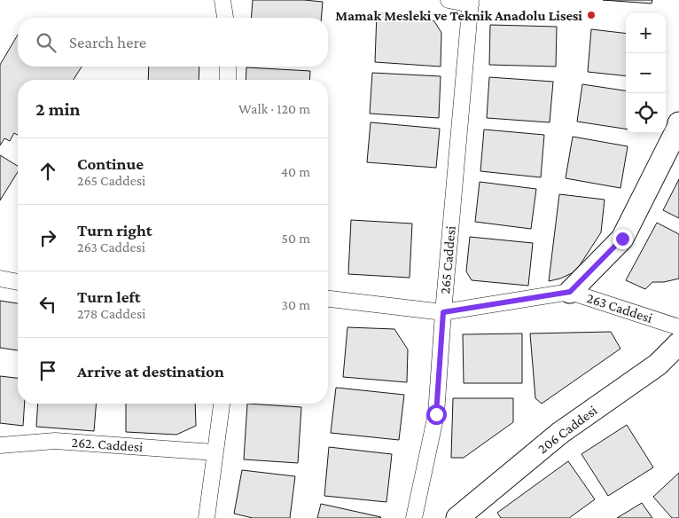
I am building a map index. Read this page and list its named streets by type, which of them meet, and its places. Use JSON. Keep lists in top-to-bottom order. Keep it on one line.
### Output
{"streets":{"street":["265 Caddesi","263 Caddesi","206 Caddesi","262. Caddesi"]},"crossings":[["265 Caddesi","263 Caddesi"]],"places":["Mamak Mesleki ve Teknik Anadolu Lisesi"],"page":{"map_buttons":["+","−"],"search":"Search here","heading":["2 min","Walk · 120 m"],"list":[["Continue","265 Caddesi","40 m"],["Turn right","263 Caddesi","50 m"],["Turn left","278 Caddesi","30 m"],"Arrive at destination"]}}
